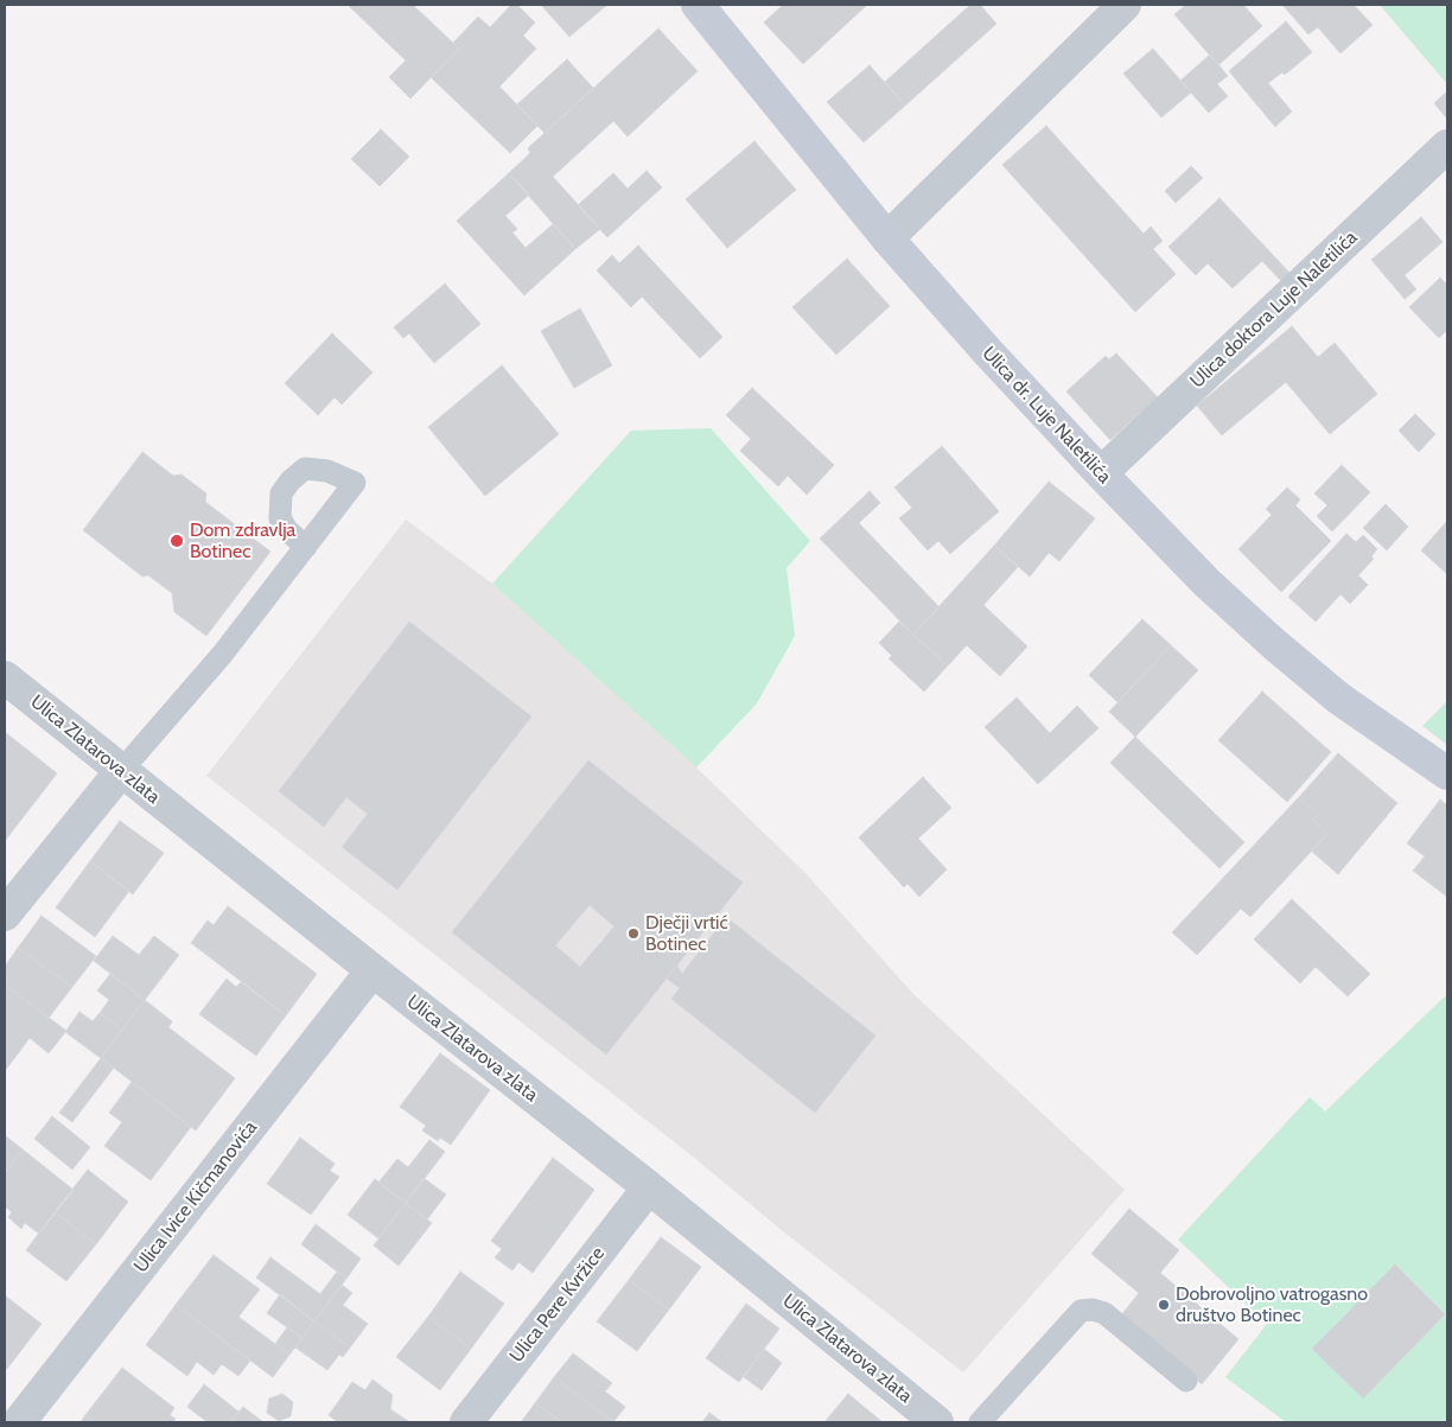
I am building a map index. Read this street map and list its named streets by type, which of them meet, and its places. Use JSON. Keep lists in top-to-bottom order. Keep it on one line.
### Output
{"streets":{"street":["Ulica doktora Luje Naletilića","Ulica dr. Luje Naletilića","Ulica Zlatarova zlata","Ulica Ivice Kičmanovića","Ulica Pere Kvržice"]},"crossings":[["Ulica doktora Luje Naletilića","Ulica dr. Luje Naletilića"],["Ulica Zlatarova zlata","Ulica Ivice Kičmanovića"],["Ulica Zlatarova zlata","Ulica Pere Kvržice"]],"places":["Dom zdravlja Botinec","Dječji vrtić Botinec","Dobrovoljno vatrogasno društvo Botinec"]}
